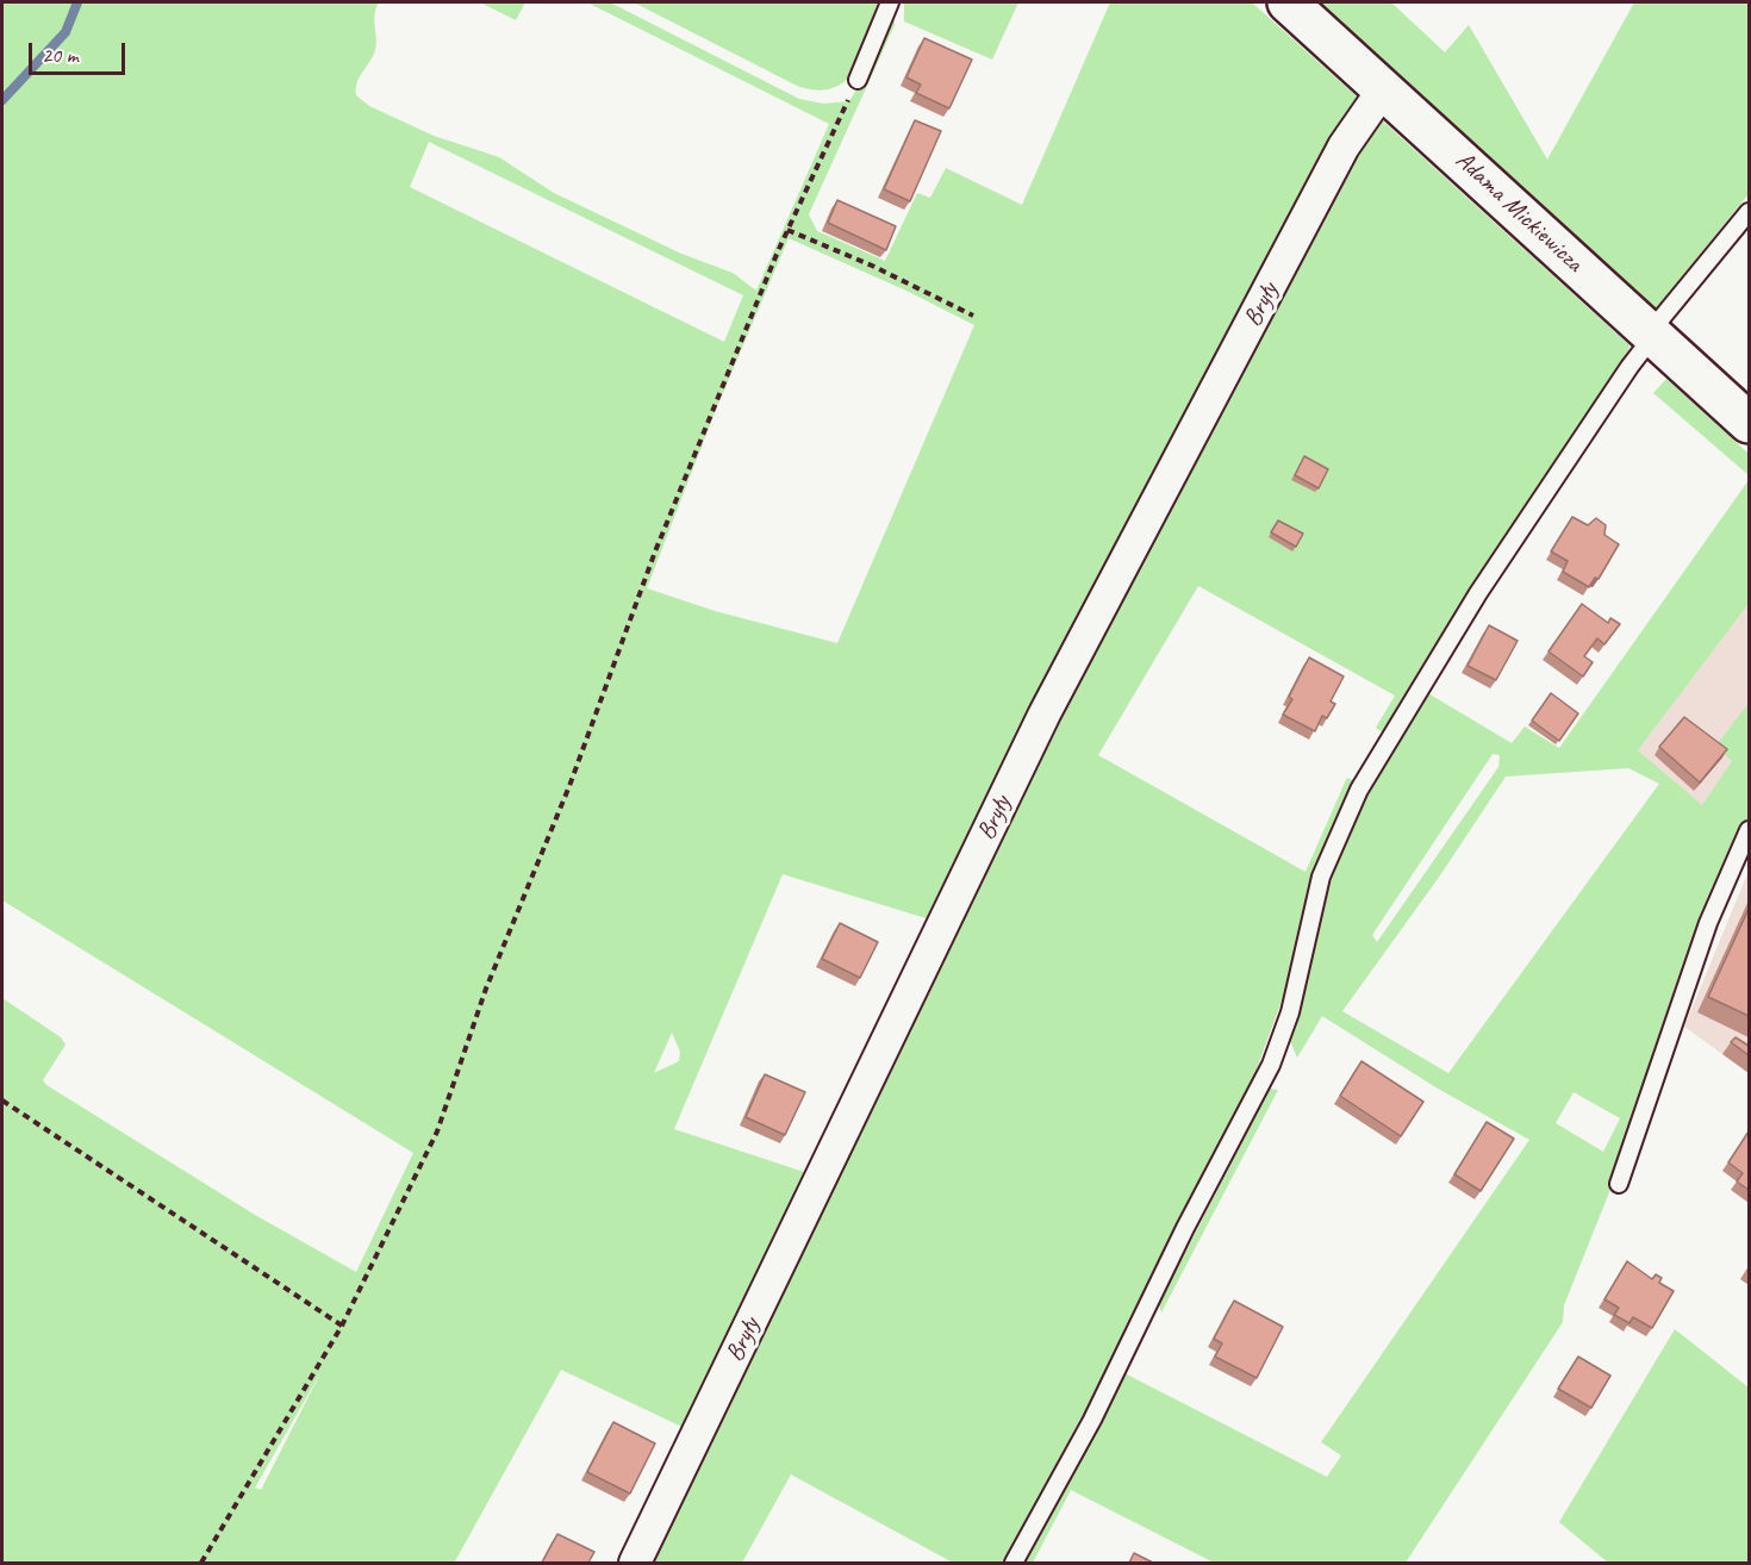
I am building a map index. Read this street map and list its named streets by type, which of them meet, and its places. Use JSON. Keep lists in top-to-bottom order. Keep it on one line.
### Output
{"streets":{"street":["Adama Mickiewicza","Bryły"]},"crossings":[["Adama Mickiewicza","Bryły"]],"scale_bar":"20 m"}
